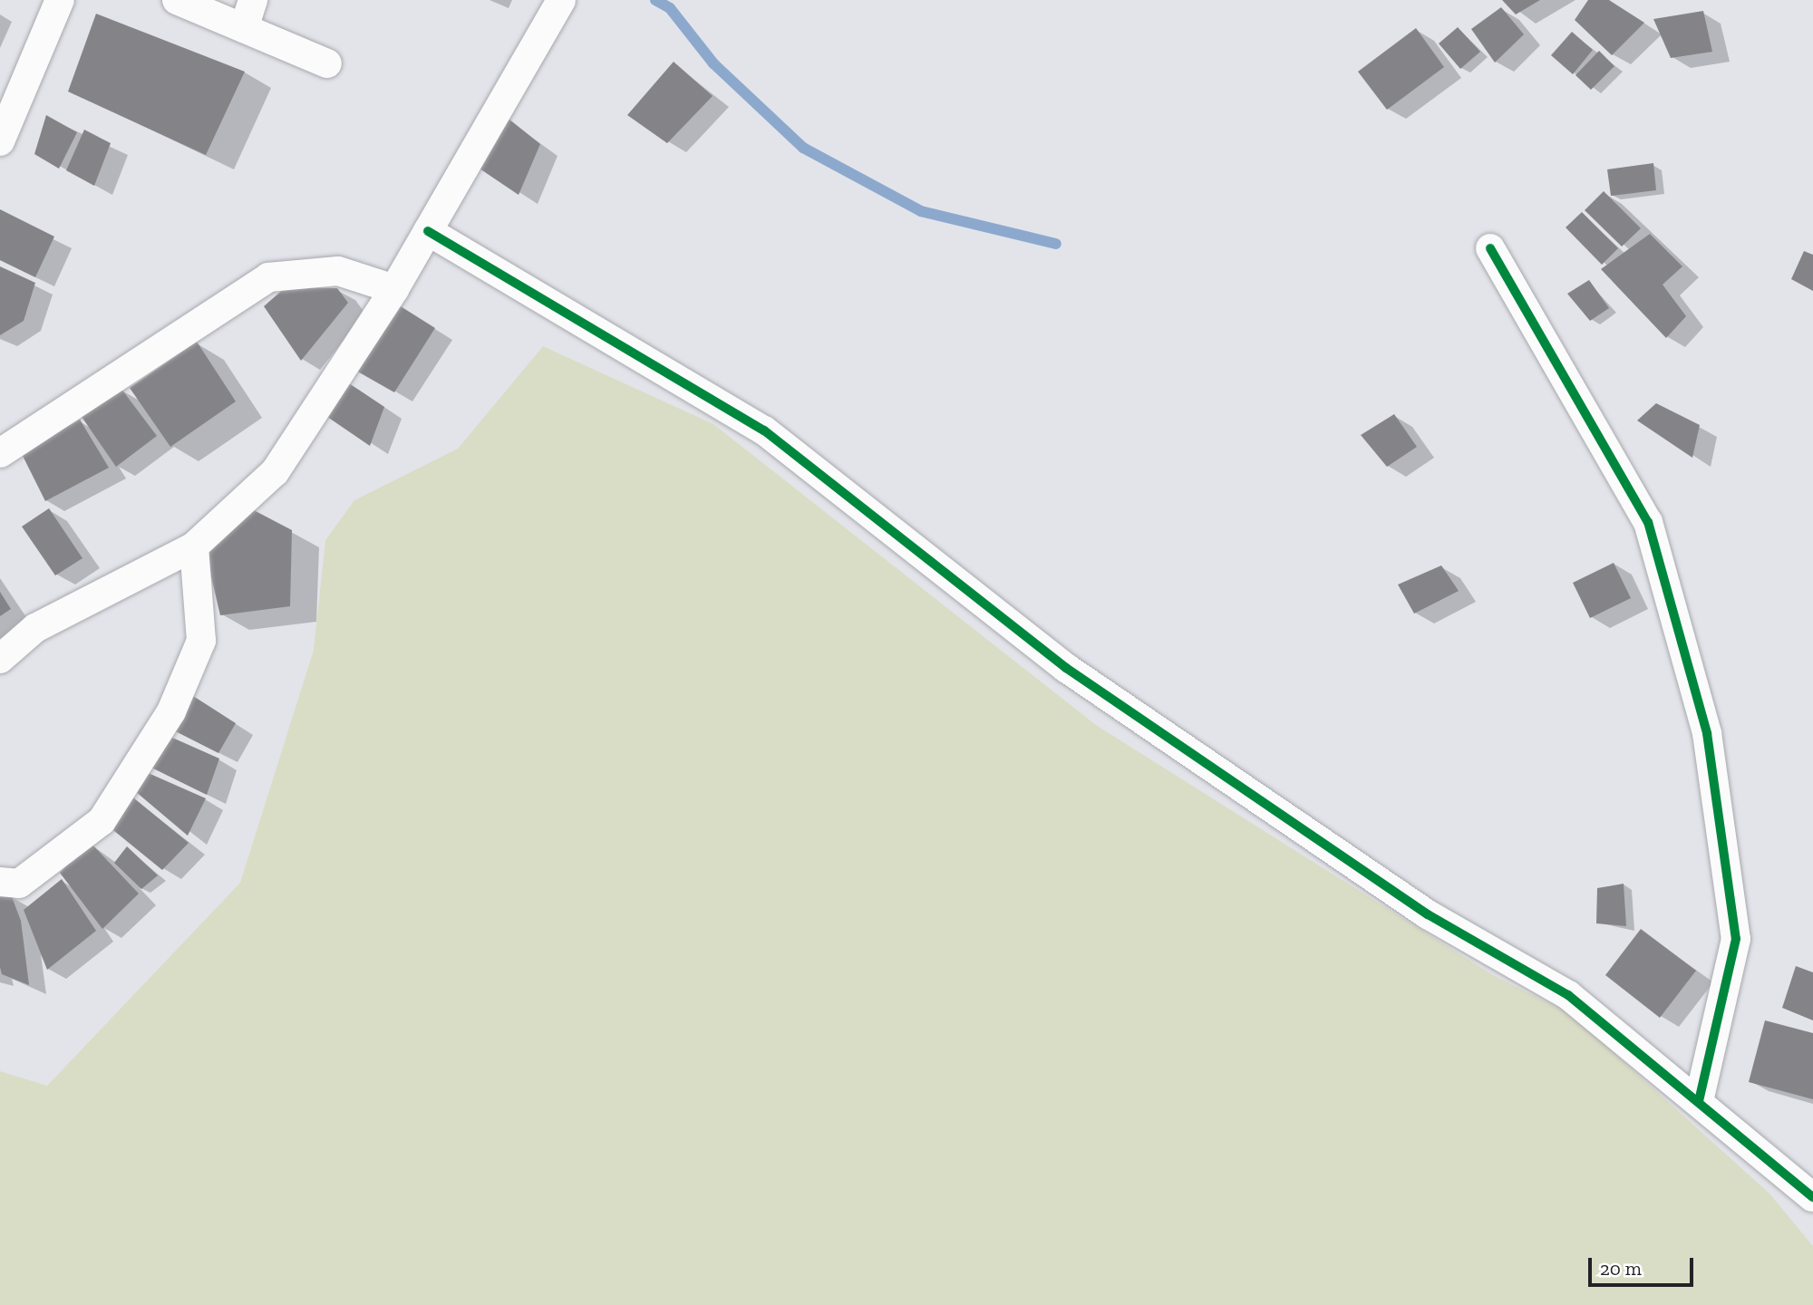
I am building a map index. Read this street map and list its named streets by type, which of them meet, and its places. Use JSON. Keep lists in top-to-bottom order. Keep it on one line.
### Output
{"scale_bar":"20 m"}
